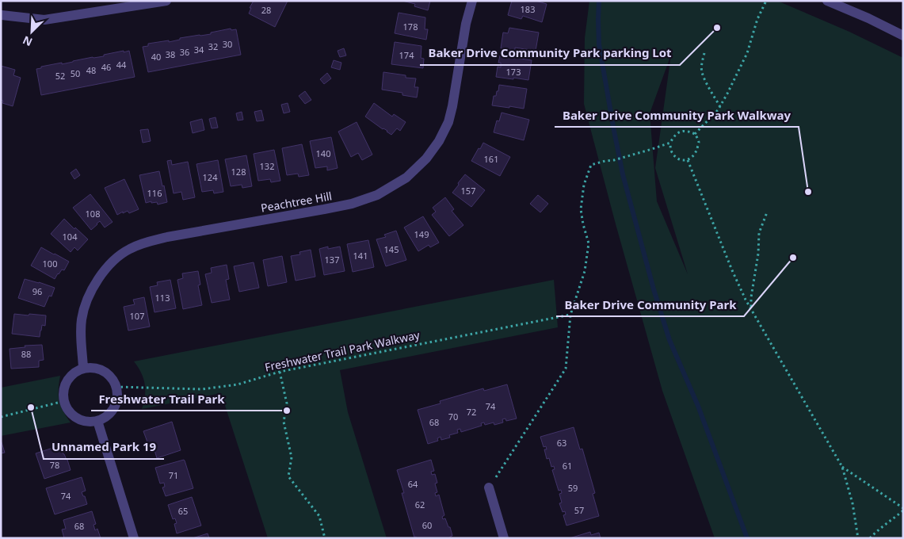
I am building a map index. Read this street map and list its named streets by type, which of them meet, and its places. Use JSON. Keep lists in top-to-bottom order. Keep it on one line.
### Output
{"streets":{"street":["Peachtree Hill"],"path":["Freshwater Trail Park Walkway"]},"crossings":[["Peachtree Hill","Freshwater Trail Park Walkway"]],"places":["Baker Drive Community Park parking Lot","Baker Drive Community Park Walkway","Baker Drive Community Park","Unnamed Park 19","Freshwater Trail Park"],"house_numbers":["183","28","178","30","32","34","36","38","174","40","44","46","48","173","50","52","140","161","132","128","124","157","116","108","149","104","145","141","137","100","96","113","107","88","74","72","70","68","63","78","61","71","64","59","74","62","57","65","60","68"],"north":"bottom left"}
